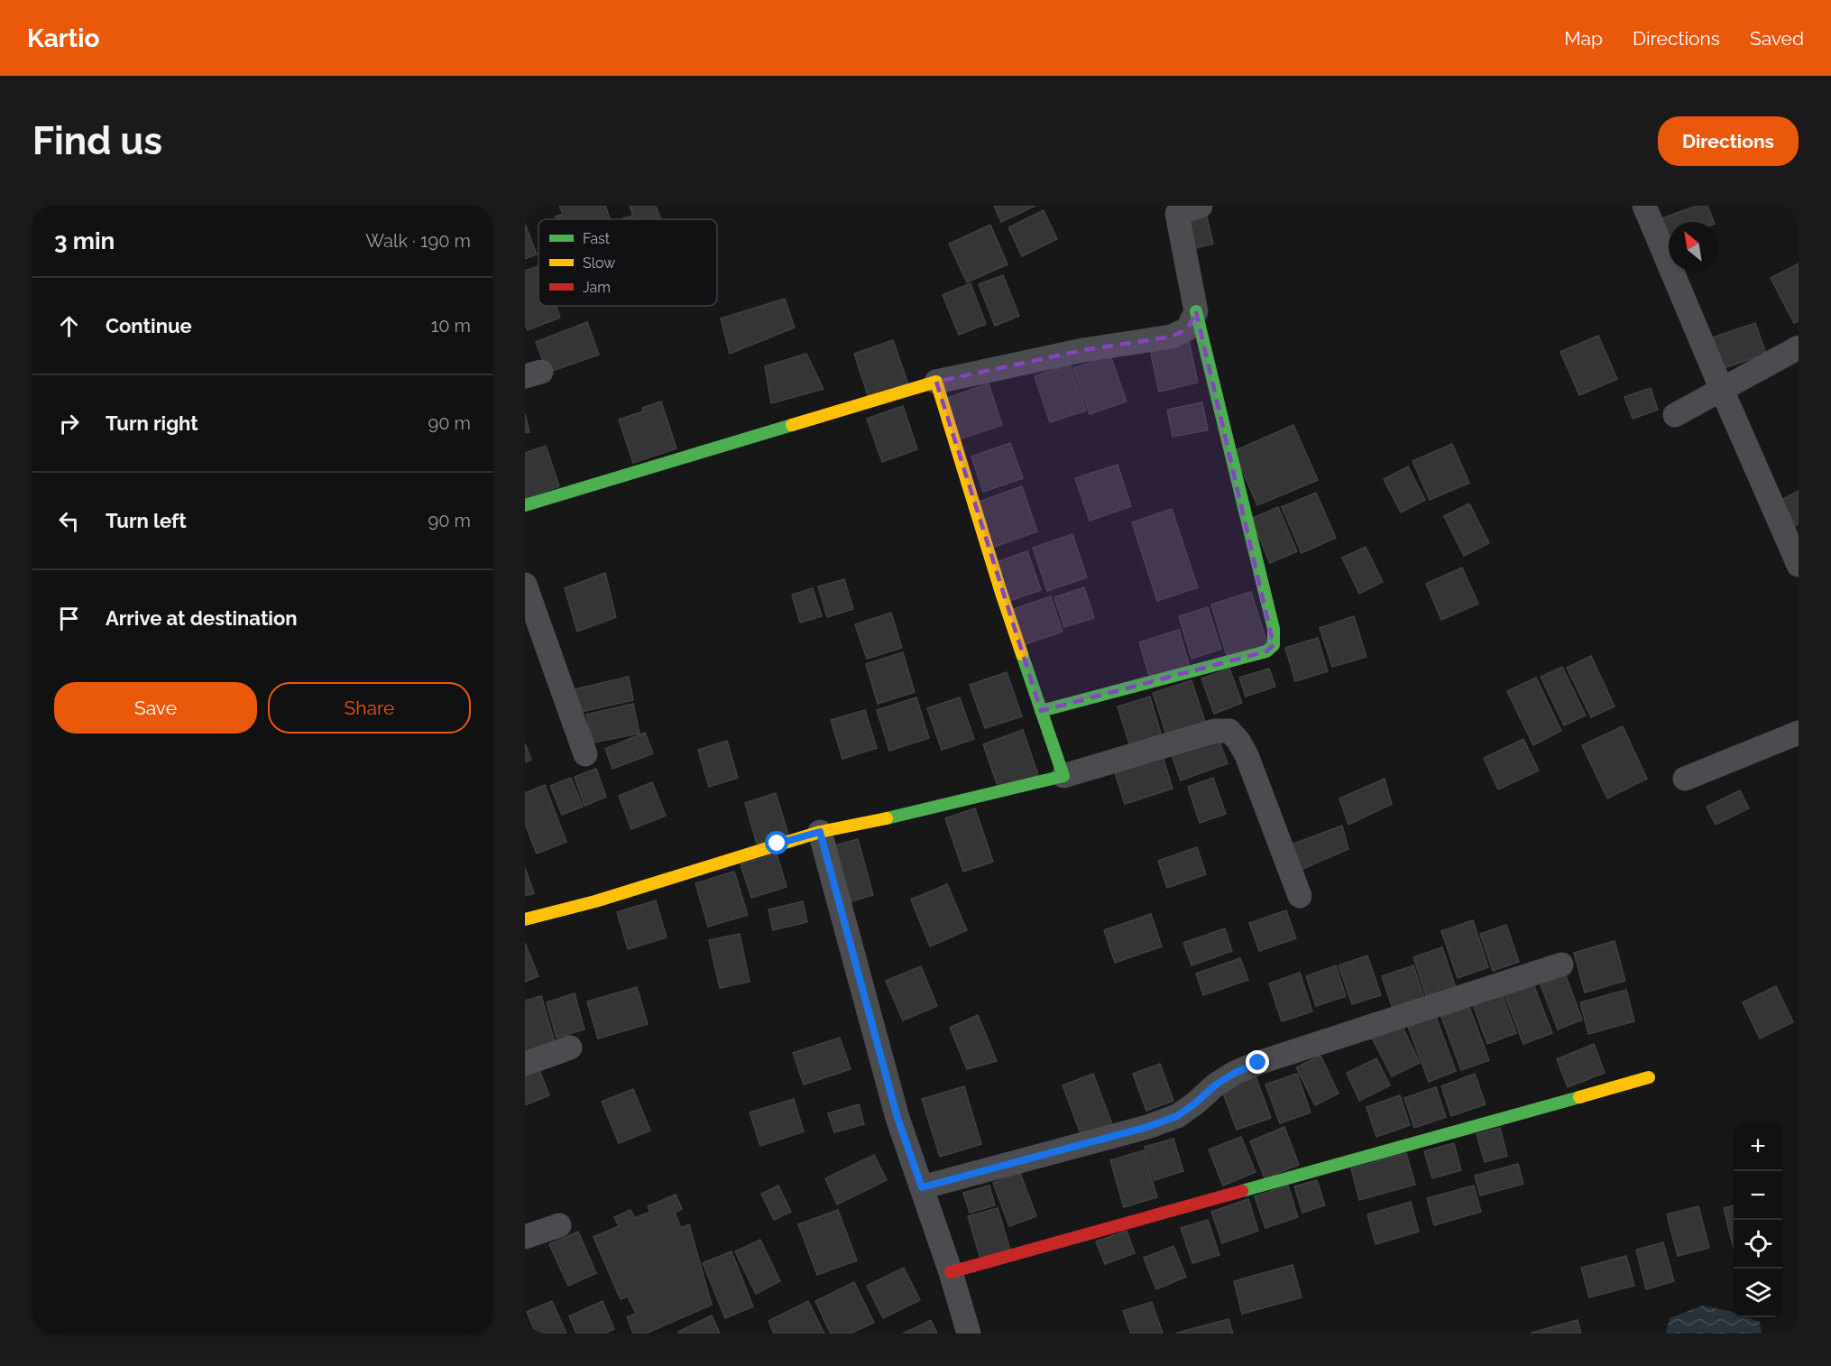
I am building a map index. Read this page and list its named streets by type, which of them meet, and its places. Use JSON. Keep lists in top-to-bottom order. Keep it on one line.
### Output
{"legend":["Fast","Slow","Jam"],"north":"top left","page":{"header":"Kartio","nav":["Map","Directions","Saved"],"buttons":["Directions",["Save","Share"]],"title":"Find us","heading":["3 min","Walk · 190 m"],"list":[["Continue","10 m"],["Turn right","90 m"],["Turn left","90 m"],"Arrive at destination"],"map_buttons":["+","−"]}}
